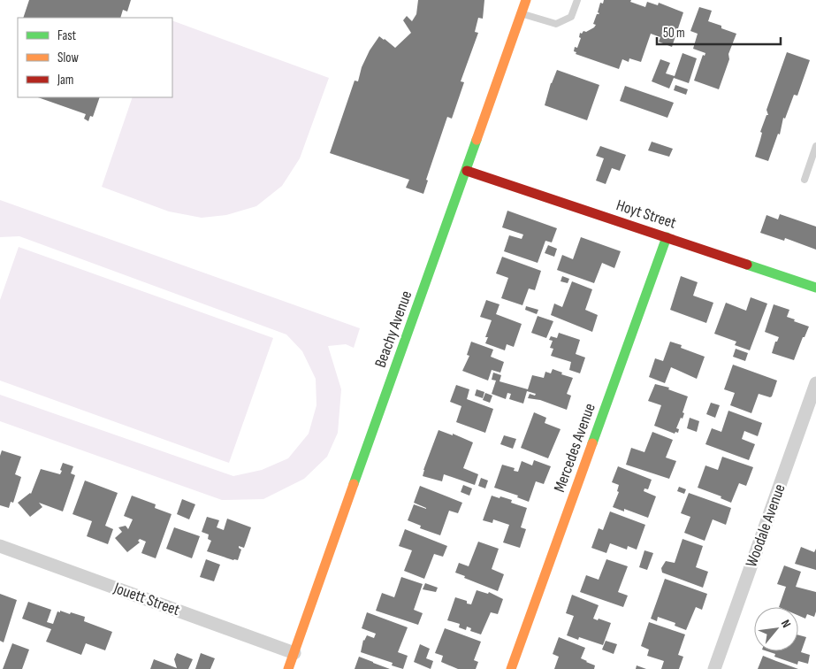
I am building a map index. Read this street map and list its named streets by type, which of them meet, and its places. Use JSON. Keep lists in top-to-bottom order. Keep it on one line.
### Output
{"streets":{"street":["Hoyt Street","Beachy Avenue","Mercedes Avenue","Woodale Avenue","Jouett Street"]},"crossings":[["Hoyt Street","Beachy Avenue"],["Hoyt Street","Mercedes Avenue"],["Beachy Avenue","Jouett Street"]],"legend":["Fast","Slow","Jam"],"scale_bar":"50 m","north":"top right"}
